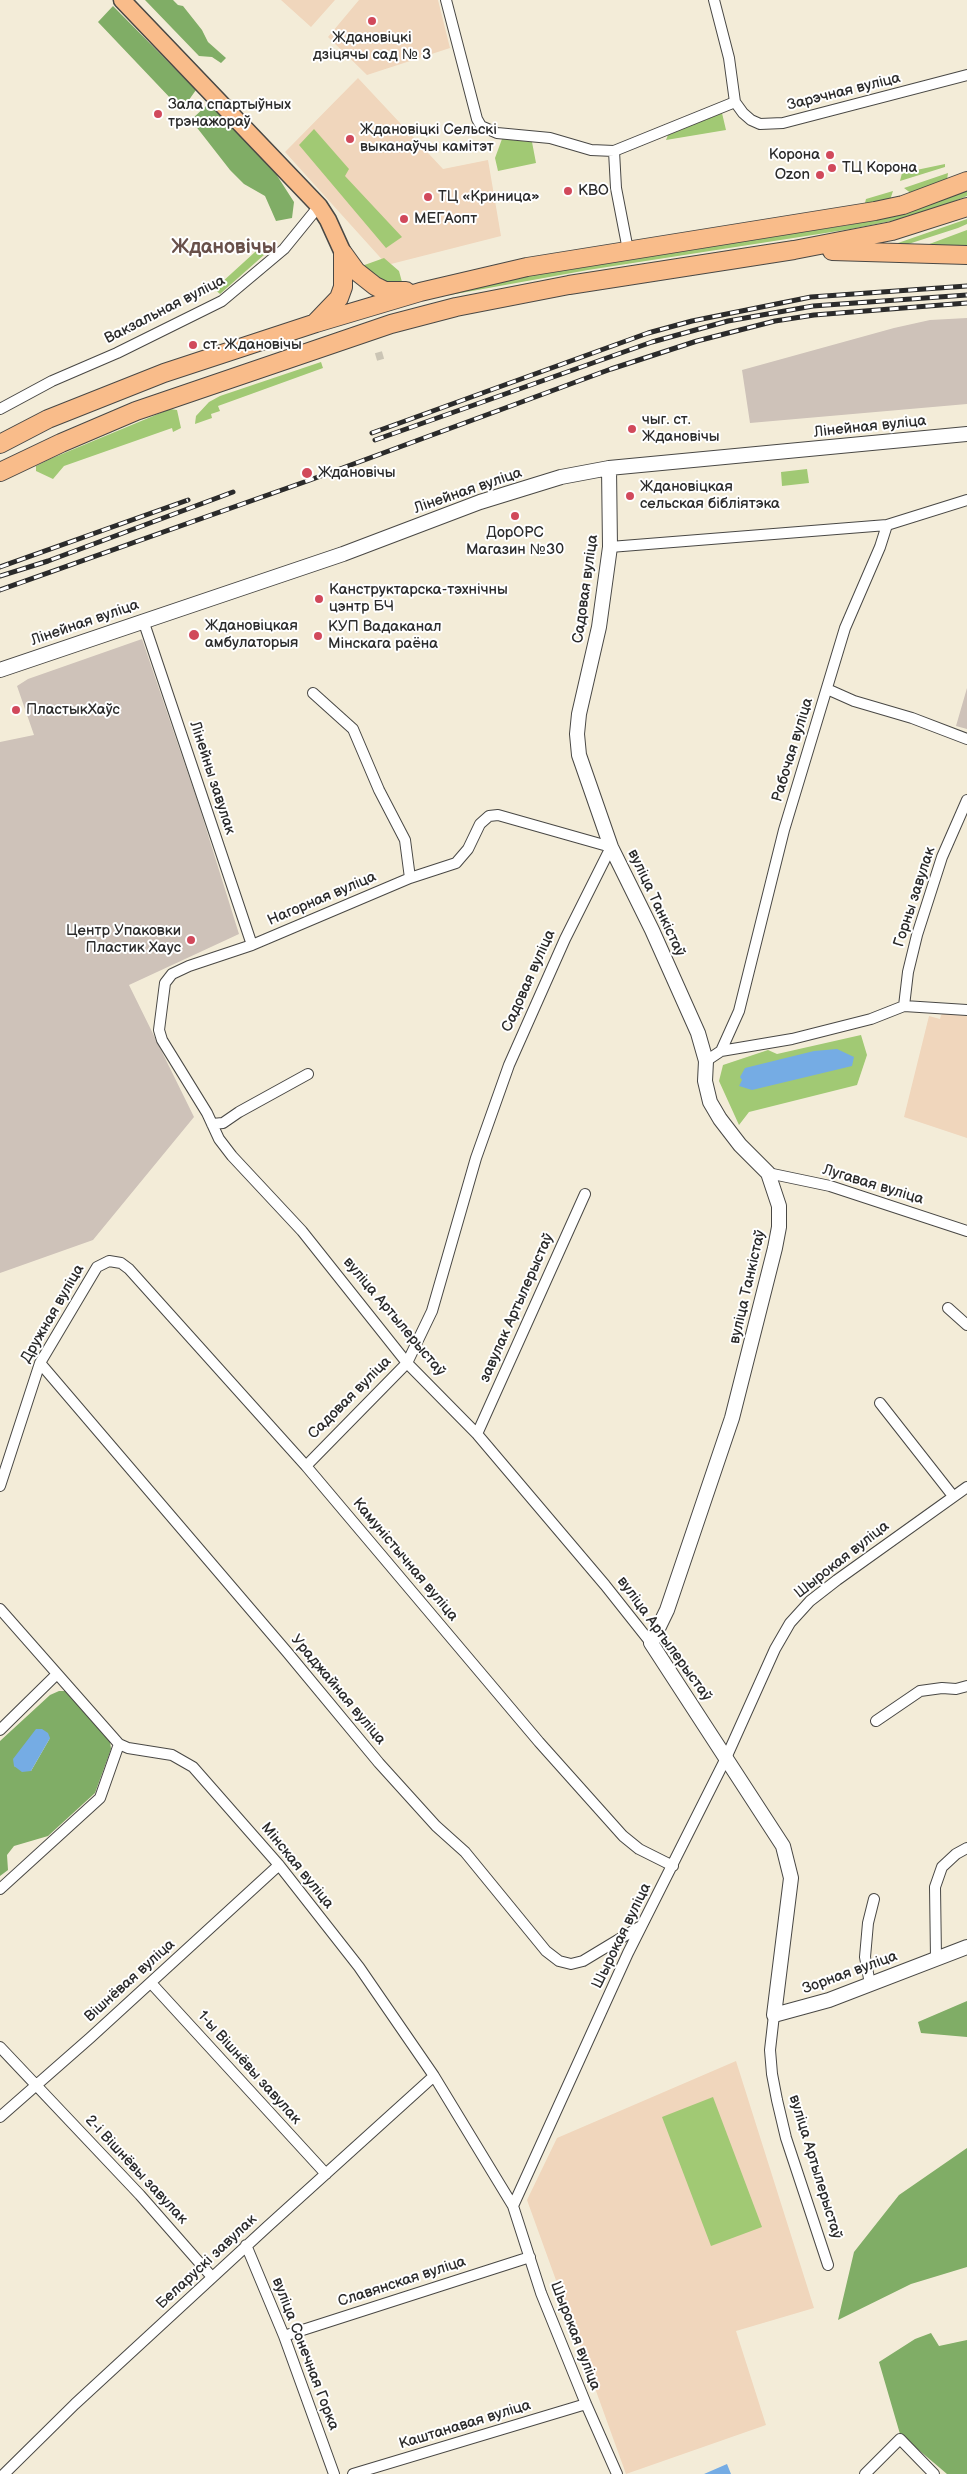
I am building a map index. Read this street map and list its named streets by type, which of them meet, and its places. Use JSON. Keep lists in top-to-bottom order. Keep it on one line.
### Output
{"streets":{"street":["Зарэчная вуліца","Вакзальная вуліца","Лінейная вуліца","Садовая вуліца","Рабочая вуліца","Лінейны завулак","Горны завулак","Нагорная вуліца","вуліца Танкістаў","Лугавая вуліца","завулак Артылерыстаў","Дружная вуліца","вуліца Артылерыстаў","Камуністычная вуліца","Шырокая вуліца","Ураджайная вуліца","Мінская вуліца","Зорная вуліца","Вішнёвая вуліца","1-ы Вішнёвы завулак","2-і Вішнёвы завулак","Беларускі завулак","Славянская вуліца","вуліца Сонечная Горка","Каштанавая вуліца"]},"crossings":[["Лінейная вуліца","Садовая вуліца"],["Лінейная вуліца","Лінейны завулак"],["Садовая вуліца","Нагорная вуліца"],["Садовая вуліца","вуліца Танкістаў"],["Садовая вуліца","вуліца Артылерыстаў"],["Садовая вуліца","Камуністычная вуліца"],["Лінейны завулак","Нагорная вуліца"],["Нагорная вуліца","вуліца Танкістаў"],["Нагорная вуліца","вуліца Артылерыстаў"],["вуліца Танкістаў","Лугавая вуліца"],["вуліца Танкістаў","вуліца Артылерыстаў"],["завулак Артылерыстаў","вуліца Артылерыстаў"],["Дружная вуліца","Камуністычная вуліца"],["Дружная вуліца","Ураджайная вуліца"],["вуліца Артылерыстаў","Шырокая вуліца"],["вуліца Артылерыстаў","Зорная вуліца"],["Камуністычная вуліца","Шырокая вуліца"],["Шырокая вуліца","Ураджайная вуліца"],["Шырокая вуліца","Мінская вуліца"],["Шырокая вуліца","Славянская вуліца"],["Шырокая вуліца","Каштанавая вуліца"],["Мінская вуліца","Вішнёвая вуліца"],["Мінская вуліца","Беларускі завулак"],["Вішнёвая вуліца","1-ы Вішнёвы завулак"],["Вішнёвая вуліца","2-і Вішнёвы завулак"],["1-ы Вішнёвы завулак","Беларускі завулак"],["2-і Вішнёвы завулак","Беларускі завулак"],["Беларускі завулак","вуліца Сонечная Горка"],["Славянская вуліца","вуліца Сонечная Горка"]],"districts":["Ждановічы"],"places":["Ждановіцкі дзіцячы сад № 3","Зала спартыўных трэнажораў","Ждановіцкі Сельскі выканаўчы камітэт","Корона","ТЦ Корона","Ozon","KBО","ТЦ «Криница»","МЕГАопт","ст. Ждановічы","чыг. ст. Ждановічы","Ждановічы","Ждановіцкая сельская бібліятэка","ДорОРС Магазин №30","Канструктарска-тэхнічны цэнтр БЧ","Ждановіцкая амбулаторыя","КУП Вадаканал Мінскага раёна","ПластыкХаўс","Центр Упаковки Пластик Хаус"]}
